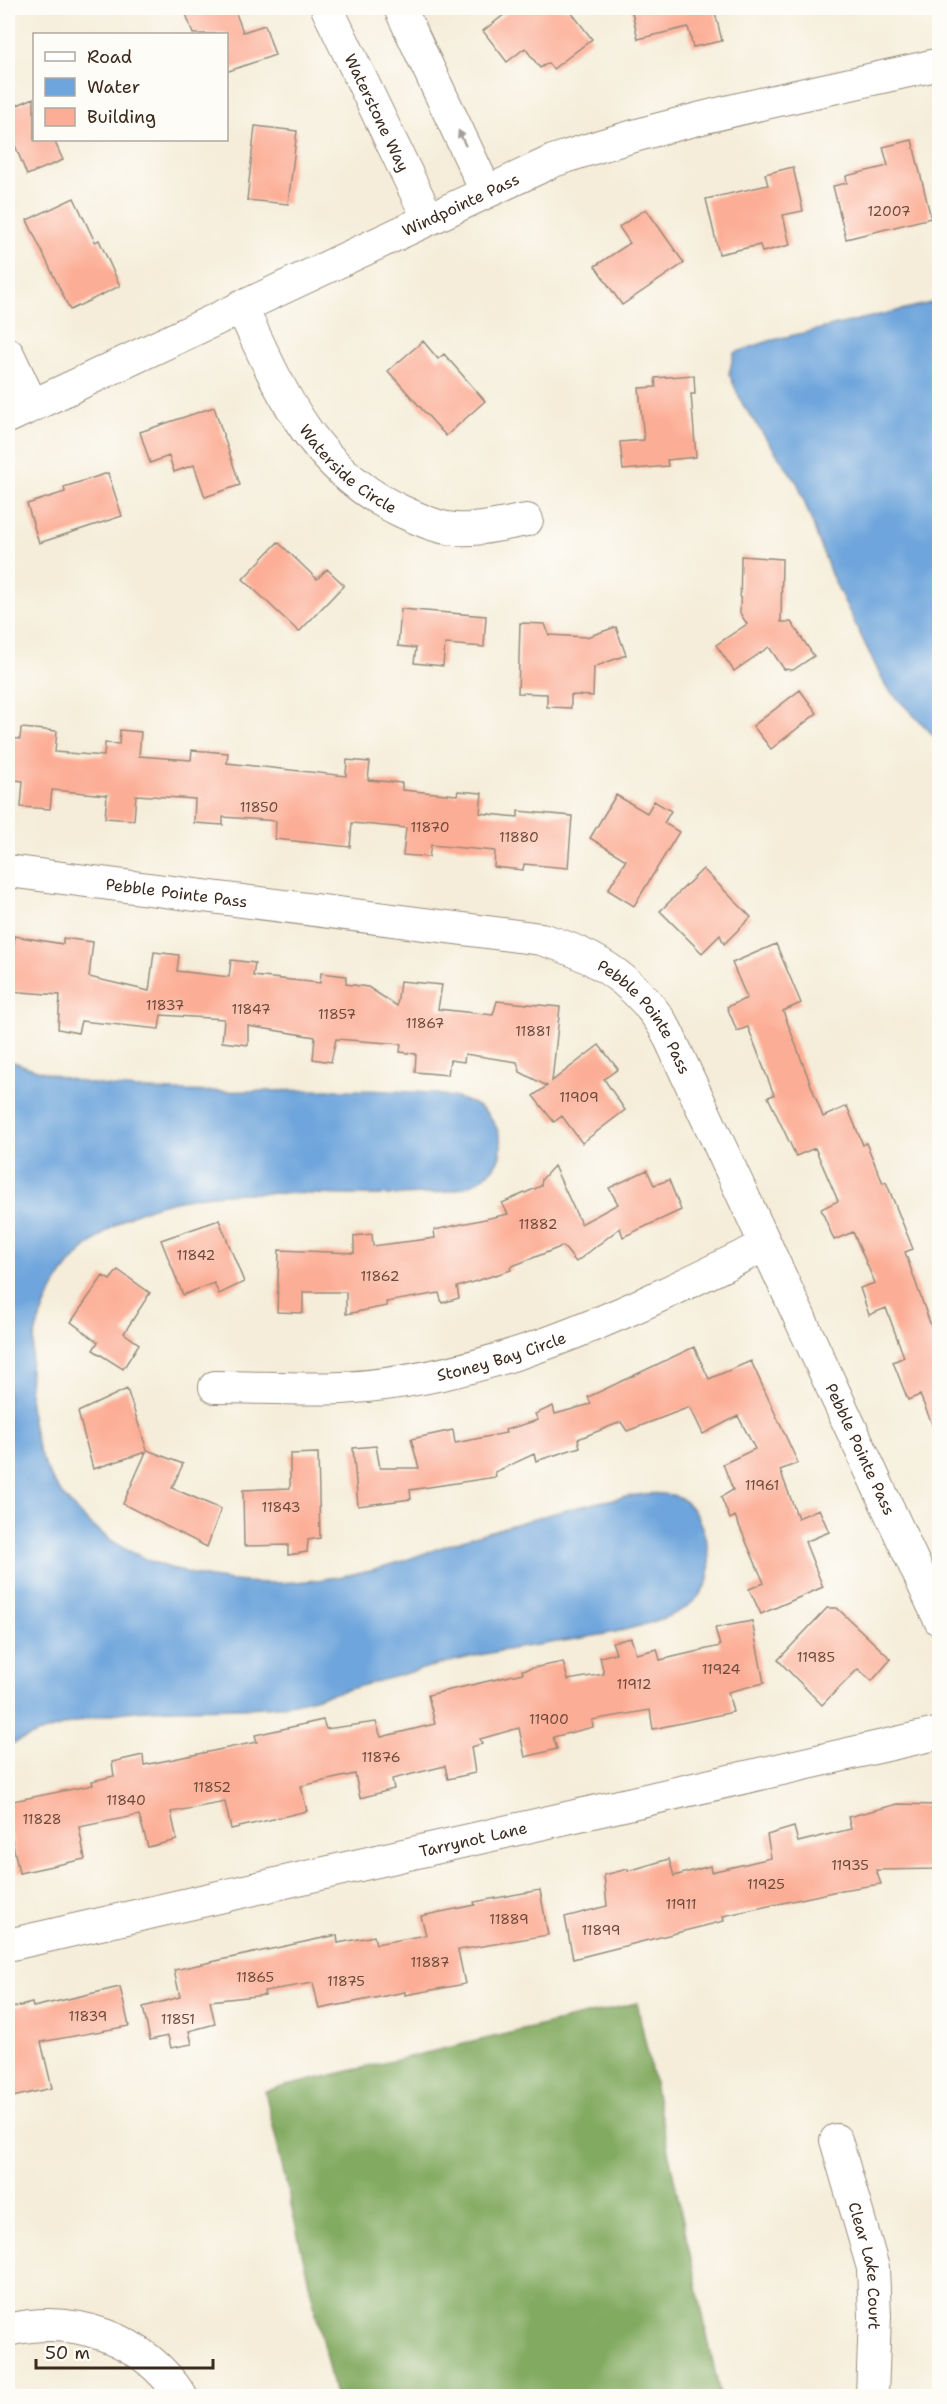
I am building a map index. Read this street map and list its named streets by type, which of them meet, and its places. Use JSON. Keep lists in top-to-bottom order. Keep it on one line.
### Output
{"streets":{"street":["Waterstone Way","Windpointe Pass","Waterside Circle","Pebble Pointe Pass","Stoney Bay Circle","Tarrynot Lane","Clear Lake Court"]},"crossings":[["Waterstone Way","Windpointe Pass"],["Windpointe Pass","Waterside Circle"],["Pebble Pointe Pass","Stoney Bay Circle"]],"house_numbers":["12007","11850","11870","11880","11837","11847","11857","11867","11881","11909","11882","11842","11862","11961","11843","11985","11924","11912","11900","11876","11852","11840","11828","11935","11925","11911","11889","11899","11887","11865","11875","11839","11851"],"legend":["Road","Water","Building"],"scale_bar":"50 m"}
